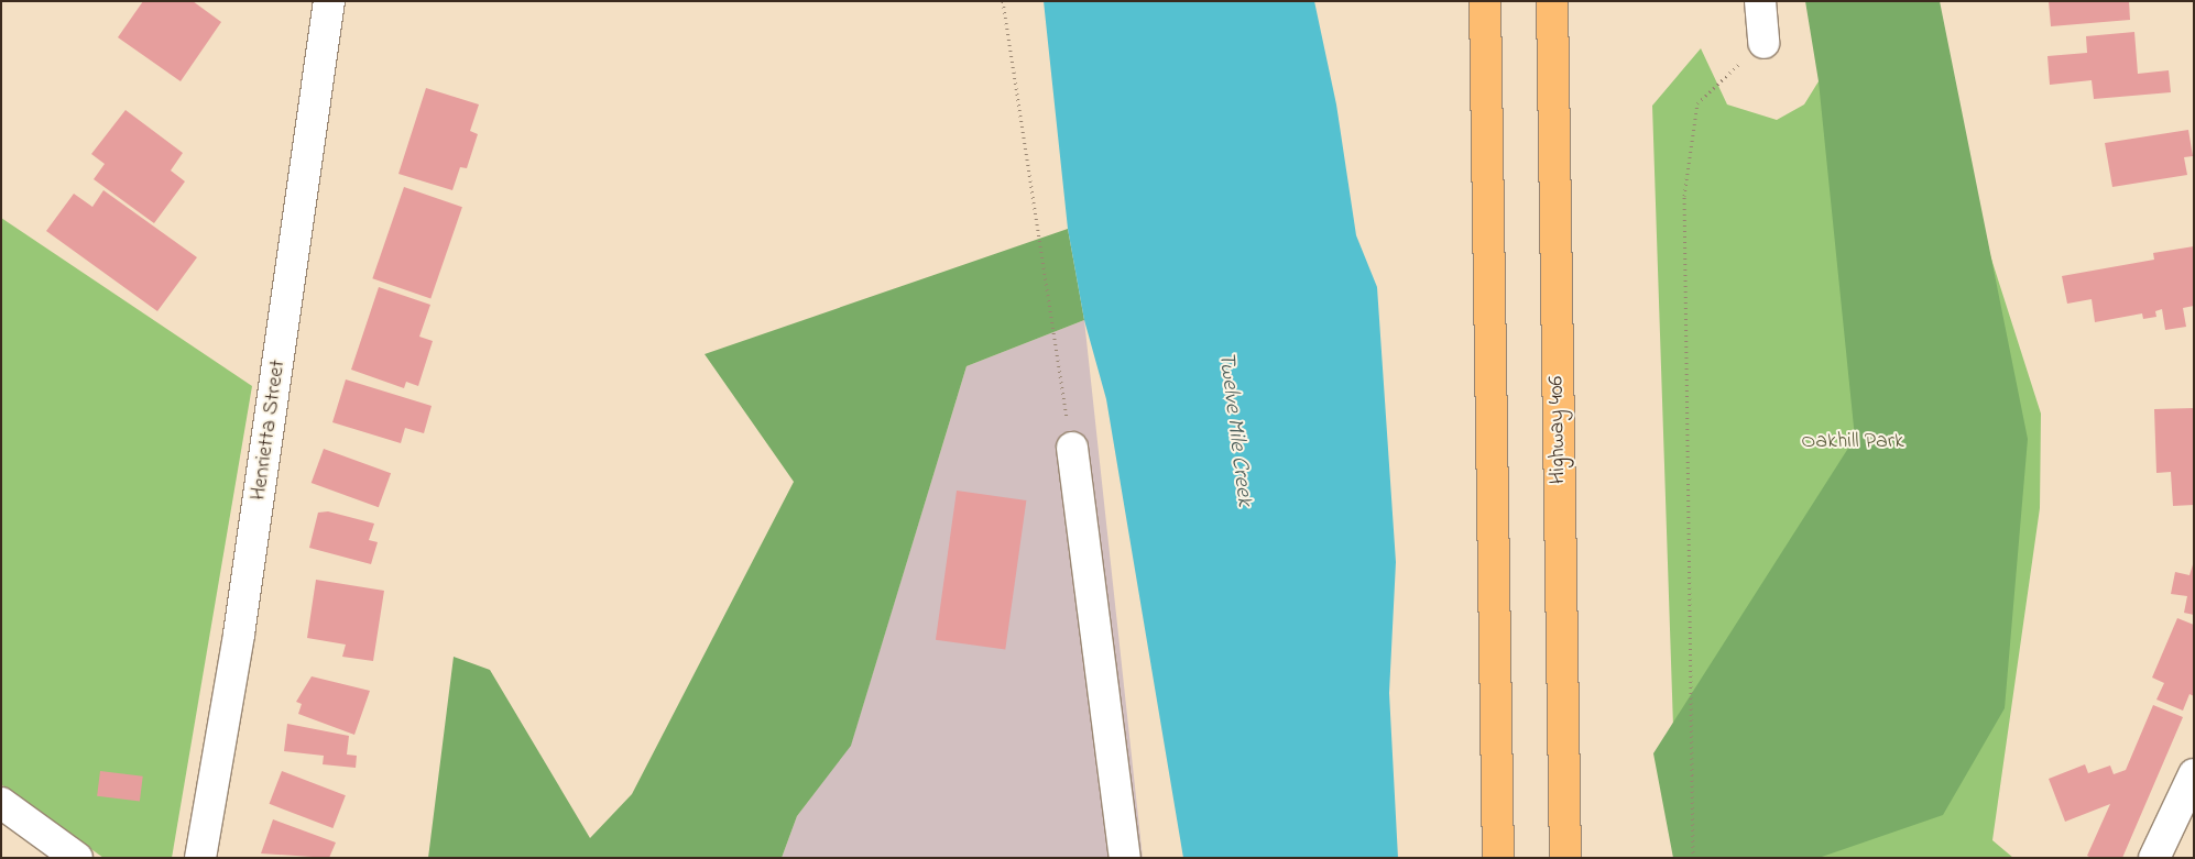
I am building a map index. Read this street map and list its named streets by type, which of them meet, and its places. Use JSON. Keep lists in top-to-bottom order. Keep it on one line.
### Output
{"streets":{"highway":["Highway 406"],"street":["Henrietta Street"]},"water":["Twelve Mile Creek"],"parks":["Oakhill Park"]}
